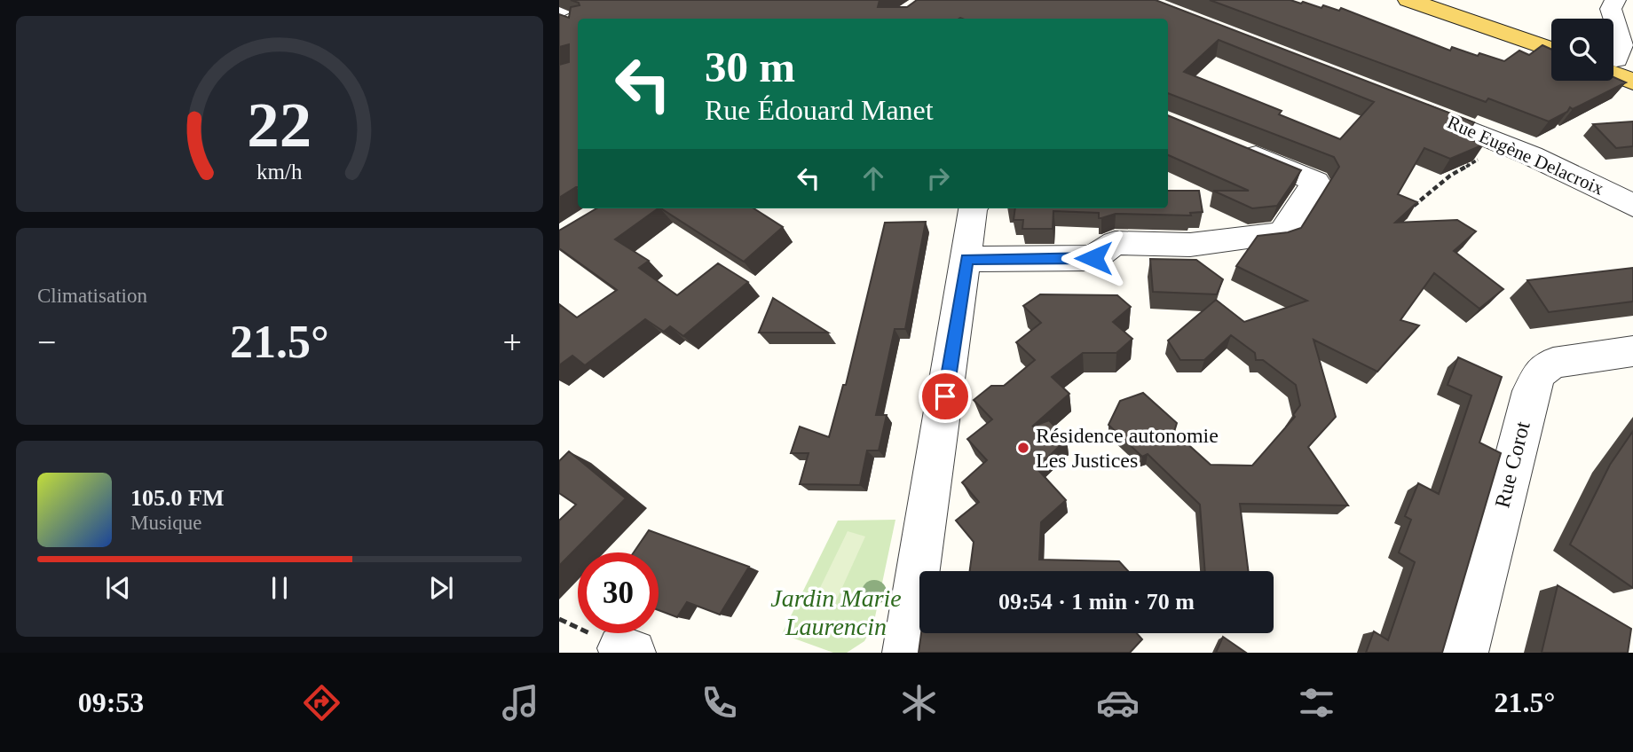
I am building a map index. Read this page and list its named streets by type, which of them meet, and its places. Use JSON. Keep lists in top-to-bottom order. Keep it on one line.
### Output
{"streets":{"street":["Rue Eugène Delacroix","Rue Corot"]},"parks":["Jardin Marie Laurencin"],"places":["Résidence autonomie Les Justices"],"page":{"turn":["30 m","Rue Édouard Manet"],"tile":"Climatisation","heat":["−","21.5°","+"],"song":["105.0 FM","Musique"],"limit":"30","trip":"09:54 · 1 min · 70 m","tabs":["09:53","21.5°"],"gauge":["22","km/h"]}}
